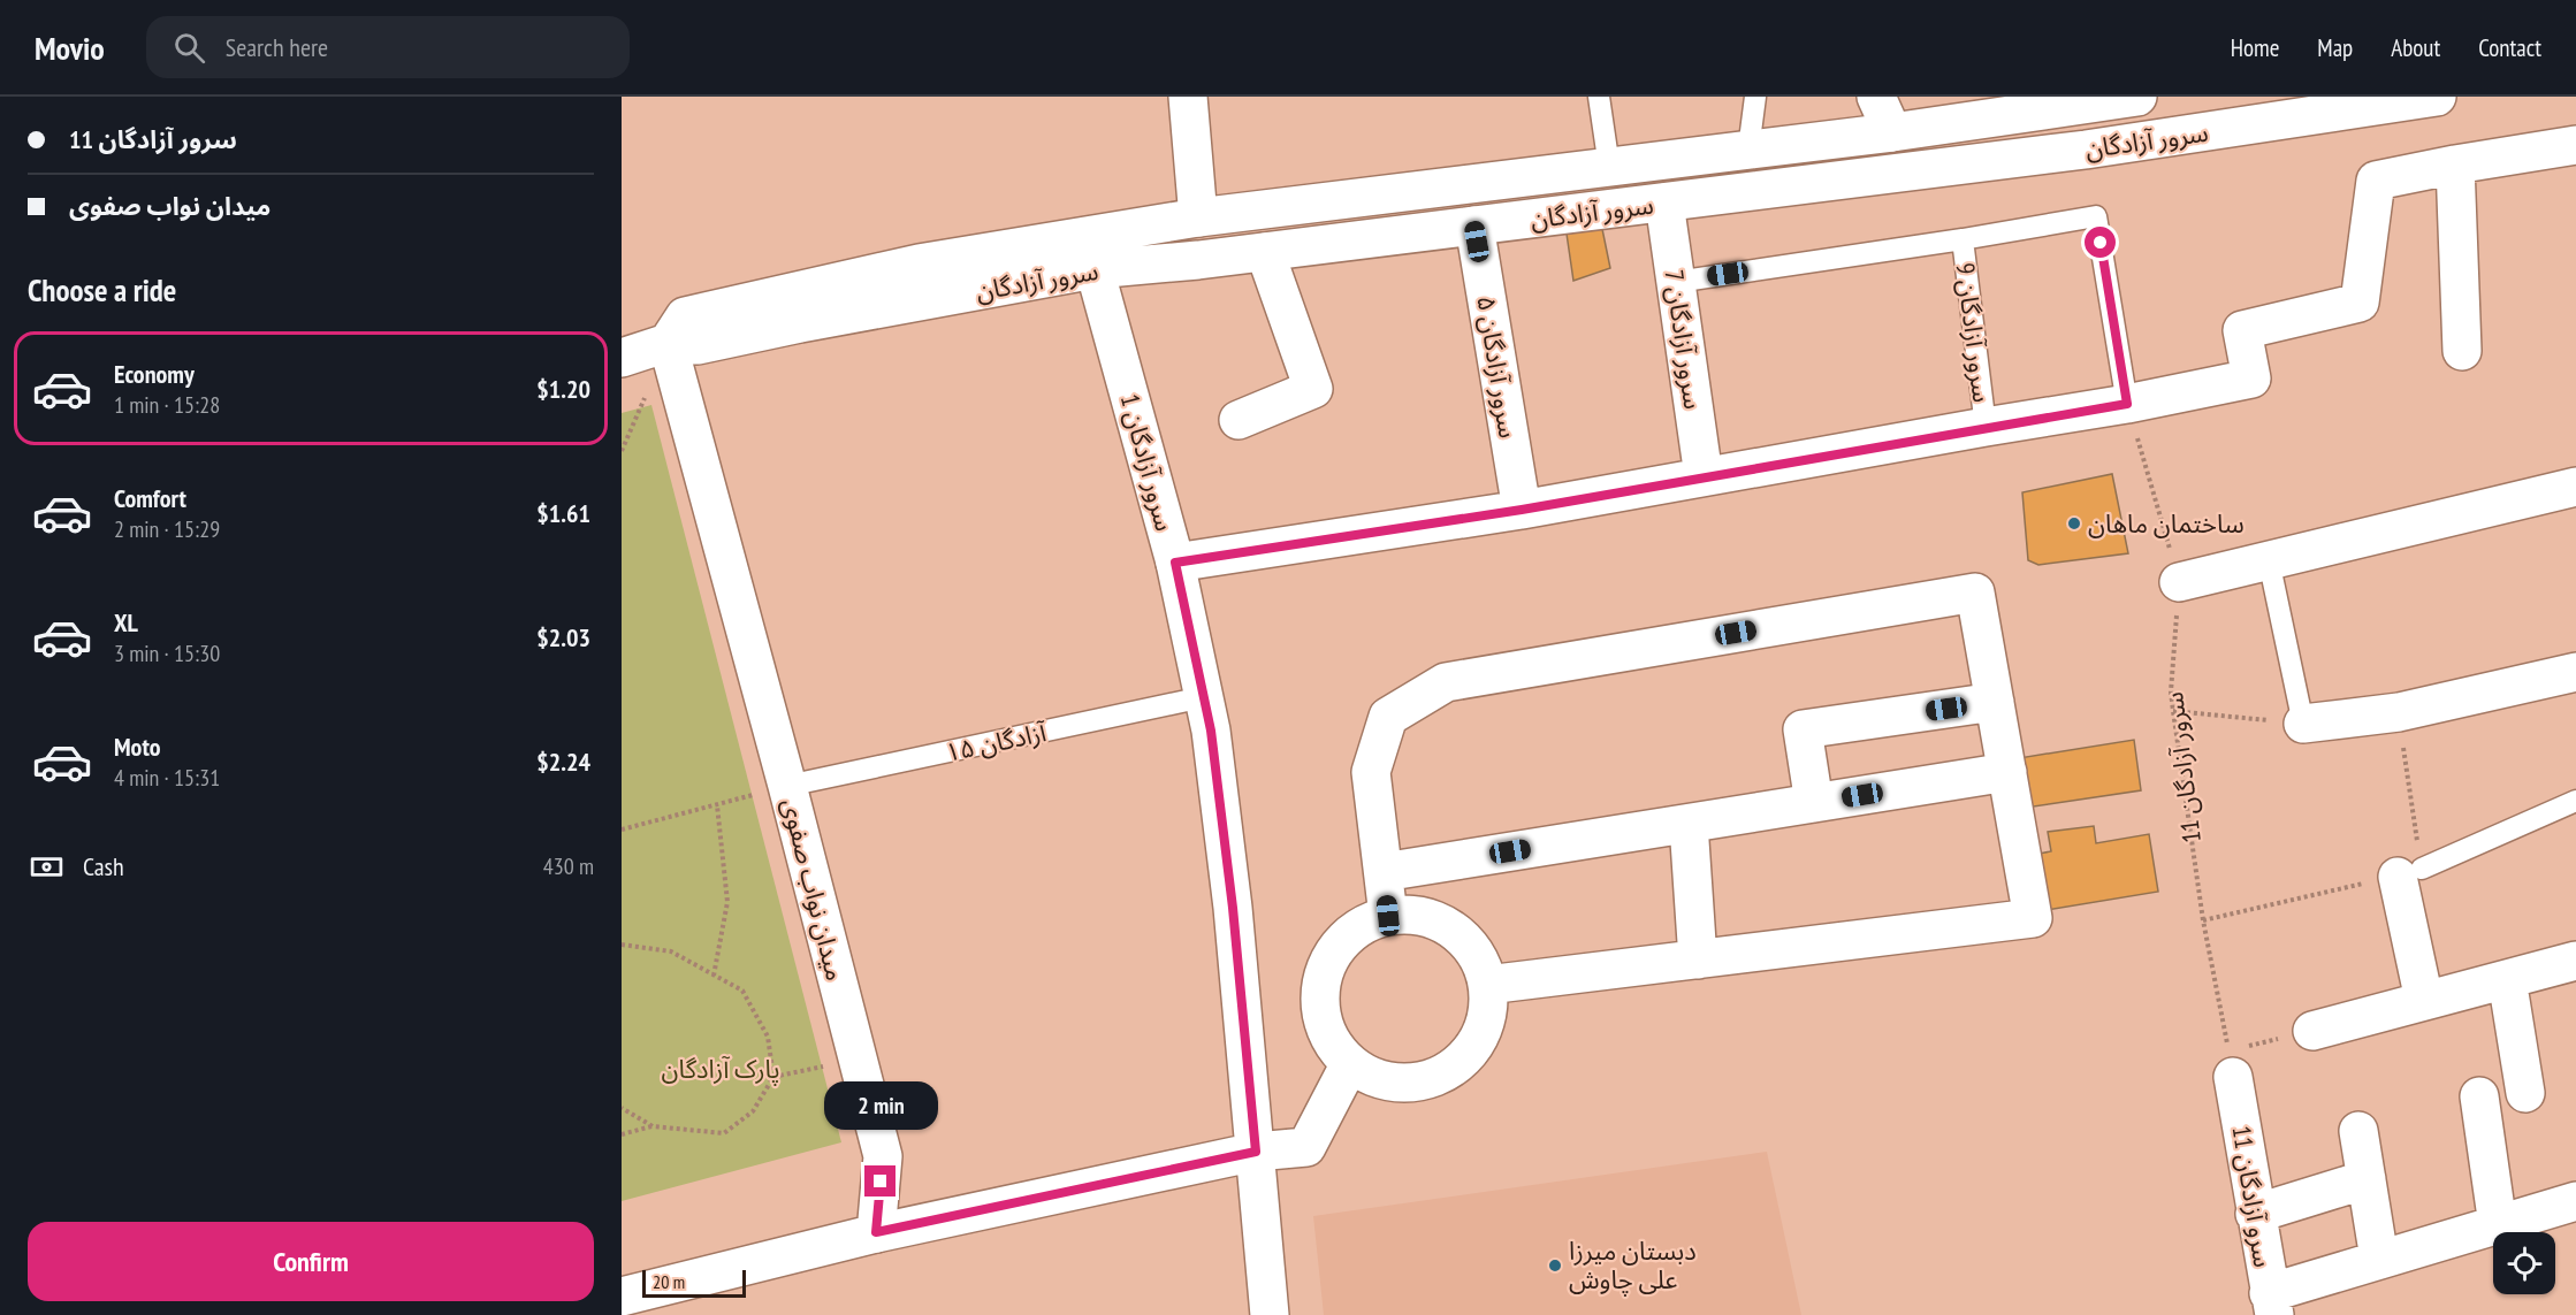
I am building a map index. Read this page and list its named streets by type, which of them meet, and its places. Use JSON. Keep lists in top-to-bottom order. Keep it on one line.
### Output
{"streets":{"street":["سرور آزادگان","سرور آزادگان 7","سرور آزادگان ۵","سرور آزادگان 1","میدان نواب صفوی","سرو آزادگان 11"],"lane":["سرور آزادگان 9","آزادگان ۱۵"],"path":["سرور آزادگان 11"]},"crossings":[["سرور آزادگان","سرور آزادگان 7"],["سرور آزادگان","سرور آزادگان ۵"],["سرور آزادگان","سرور آزادگان 1"],["سرور آزادگان","میدان نواب صفوی"],["سرور آزادگان 1","آزادگان ۱۵"],["آزادگان ۱۵","میدان نواب صفوی"],["سرور آزادگان 11","سرو آزادگان 11"]],"parks":["پارک آزادگان"],"places":["ساختمان ماهان","دبستان میرزا علی چاوش"],"scale_bar":"20 m","page":{"header":"Movio","search":"Search here","nav":["Home","Map","About","Contact"],"banner":["سرور آزادگان 11","میدان نواب صفوی"],"heading":"Choose a ride","list":[{"name":"Economy","note":"1 min · 15:28","value":"$1.20"},{"name":"Comfort","note":"2 min · 15:29","value":"$1.61"},{"name":"XL","note":"3 min · 15:30","value":"$2.03"},{"name":"Moto","note":"4 min · 15:31","value":"$2.24"}],"pay":["Cash","430 m"],"bubble":"2 min","buttons":"Confirm","scale":"20 m"}}
